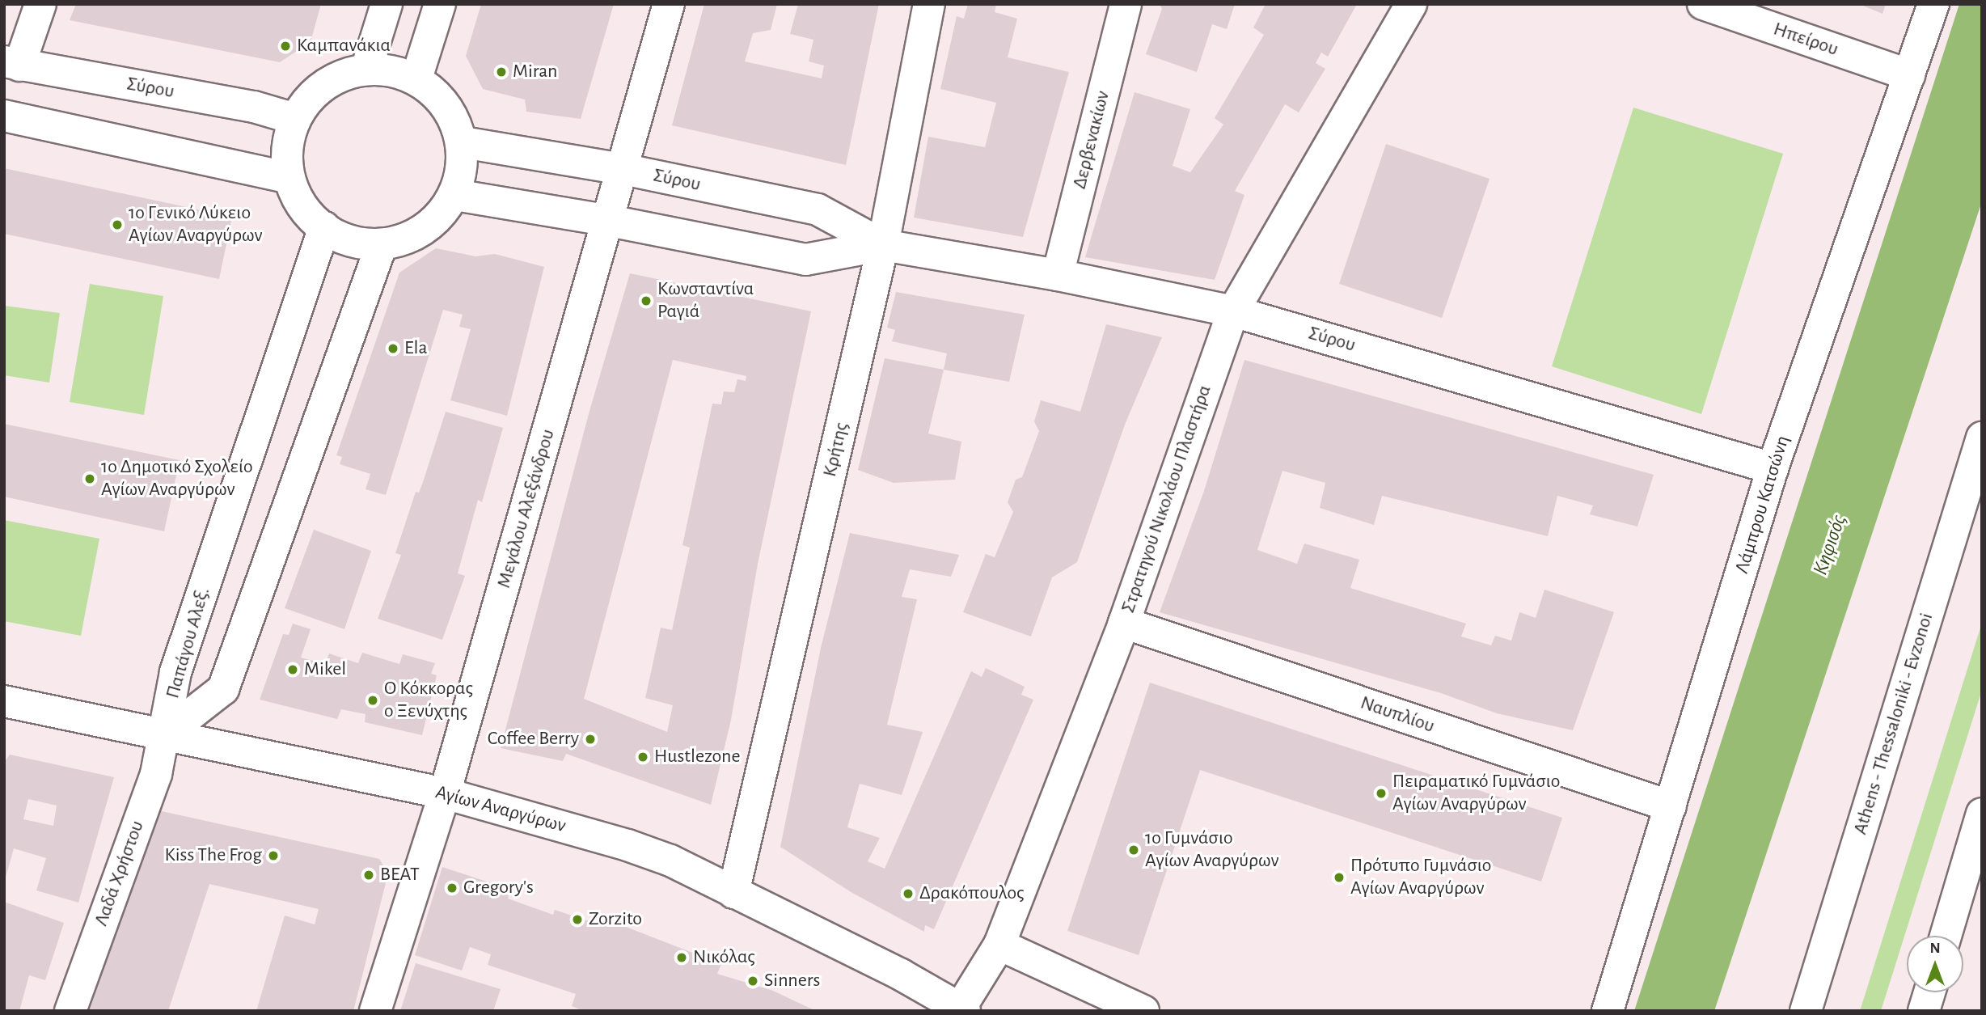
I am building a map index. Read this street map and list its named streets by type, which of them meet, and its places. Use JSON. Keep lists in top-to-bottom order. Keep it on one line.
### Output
{"streets":{"main road":["Ηπείρου","Σύρου","Δερβενακίων","Κρήτης","Στρατηγού Νικολάου Πλαστήρα","Λάμπρου Κατσώνη","Μεγάλου Αλεξάνδρου","Παπάγου Αλεξ.","Ναυπλίου","Athens - Thessaloniki - Evzonoi","Αγίων Αναργύρων","Λαδά Χρήστου"]},"crossings":[["Ηπείρου","Λάμπρου Κατσώνη"],["Σύρου","Δερβενακίων"],["Σύρου","Κρήτης"],["Σύρου","Στρατηγού Νικολάου Πλαστήρα"],["Σύρου","Λάμπρου Κατσώνη"],["Σύρου","Μεγάλου Αλεξάνδρου"],["Σύρου","Παπάγου Αλεξ."],["Κρήτης","Αγίων Αναργύρων"],["Στρατηγού Νικολάου Πλαστήρα","Ναυπλίου"],["Στρατηγού Νικολάου Πλαστήρα","Αγίων Αναργύρων"],["Λάμπρου Κατσώνη","Ναυπλίου"],["Μεγάλου Αλεξάνδρου","Αγίων Αναργύρων"],["Παπάγου Αλεξ.","Αγίων Αναργύρων"],["Παπάγου Αλεξ.","Λαδά Χρήστου"],["Αγίων Αναργύρων","Λαδά Χρήστου"]],"water":["Κηφισός"],"places":["Καμπανάκια","Miran","1ο Γενικό Λύκειο Αγίων Αναργύρων","Κωνσταντίνα Ραγιά","Ela","1ο Δημοτικό Σχολείο Αγίων Αναργύρων","Mikel","Ο Κόκκορας ο Ξενύχτης","Coffee Berry","Hustlezone","Πειραματικό Γυμνάσιο Αγίων Αναργύρων","1ο Γυμνάσιο Αγίων Αναργύρων","Kiss The Frog","ΒΕΑΤ","Πρότυπο Γυμνάσιο Αγίων Αναργύρων","Gregory's","Δρακόπουλος","Zorzito","Νικόλας","Sinners"],"north":"top"}
